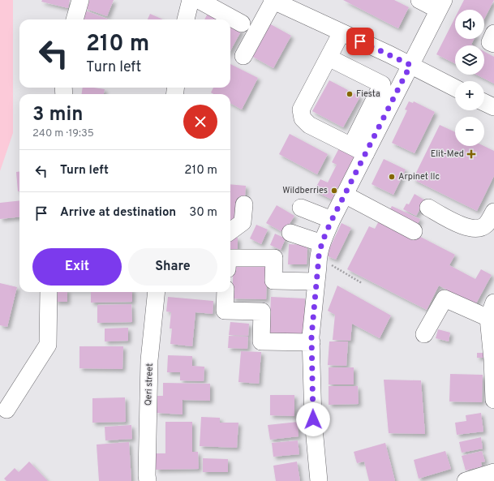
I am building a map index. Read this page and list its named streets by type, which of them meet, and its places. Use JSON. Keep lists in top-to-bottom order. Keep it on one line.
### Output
{"streets":{"street":["Qeri street"]},"places":{"other":["Fiesta","Arpinet llc","Wildberries"],"health":["Elit-Med"]},"page":{"map_buttons":["+","−"],"turn":["210 m","Turn left"],"heading":["3 min","240 m · 19:35"],"list":[{"name":"Turn left","value":"210 m"},{"name":"Arrive at destination","value":"30 m"}],"buttons":["Exit","Share"]}}
